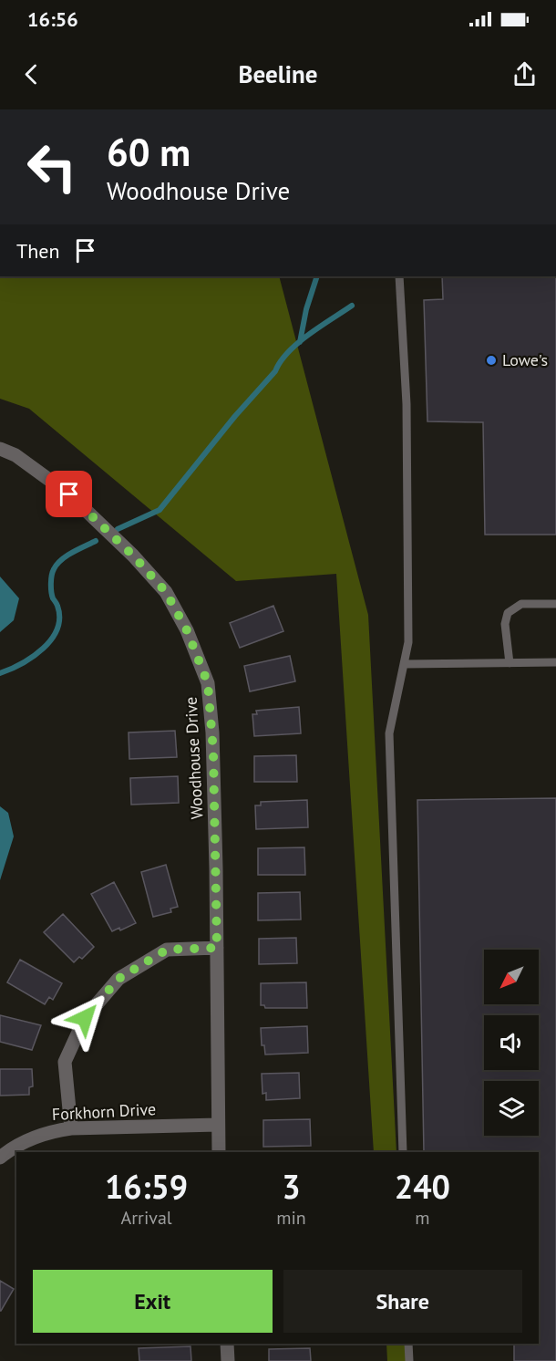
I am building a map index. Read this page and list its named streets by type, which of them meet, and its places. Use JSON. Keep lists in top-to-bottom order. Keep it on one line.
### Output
{"streets":{"street":["Woodhouse Drive","Forkhorn Drive"]},"crossings":[["Woodhouse Drive","Forkhorn Drive"]],"places":["Lowe's"],"north":"bottom left","page":{"status":"16:56","header":"Beeline","turn":["60 m","Woodhouse Drive"],"then":"Then","eta":["16:59","Arrival","3","min","240","m"],"buttons":["Exit","Share"]}}
